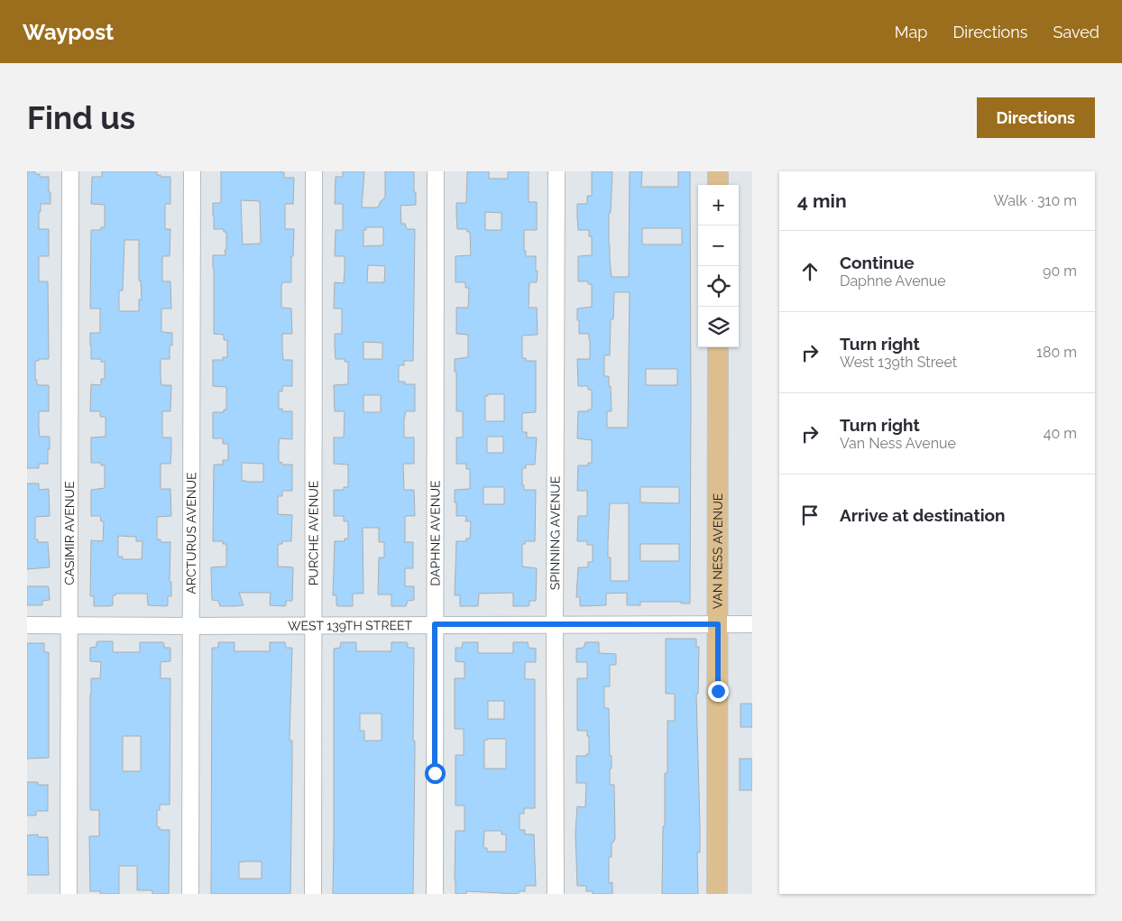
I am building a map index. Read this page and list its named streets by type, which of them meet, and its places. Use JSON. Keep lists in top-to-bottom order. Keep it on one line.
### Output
{"streets":{"main road":["VAN NESS AVENUE"],"street":["DAPHNE AVENUE","SPINNING AVENUE","CASIMIR AVENUE","ARCTURUS AVENUE","PURCHE AVENUE","WEST 139TH STREET"]},"crossings":[["DAPHNE AVENUE","WEST 139TH STREET"],["SPINNING AVENUE","WEST 139TH STREET"],["CASIMIR AVENUE","WEST 139TH STREET"],["ARCTURUS AVENUE","WEST 139TH STREET"],["PURCHE AVENUE","WEST 139TH STREET"],["VAN NESS AVENUE","WEST 139TH STREET"]],"page":{"header":"Waypost","nav":["Map","Directions","Saved"],"buttons":"Directions","title":"Find us","heading":["4 min","Walk · 310 m"],"map_buttons":["+","−"],"list":[["Continue","Daphne Avenue","90 m"],["Turn right","West 139th Street","180 m"],["Turn right","Van Ness Avenue","40 m"],"Arrive at destination"]}}
